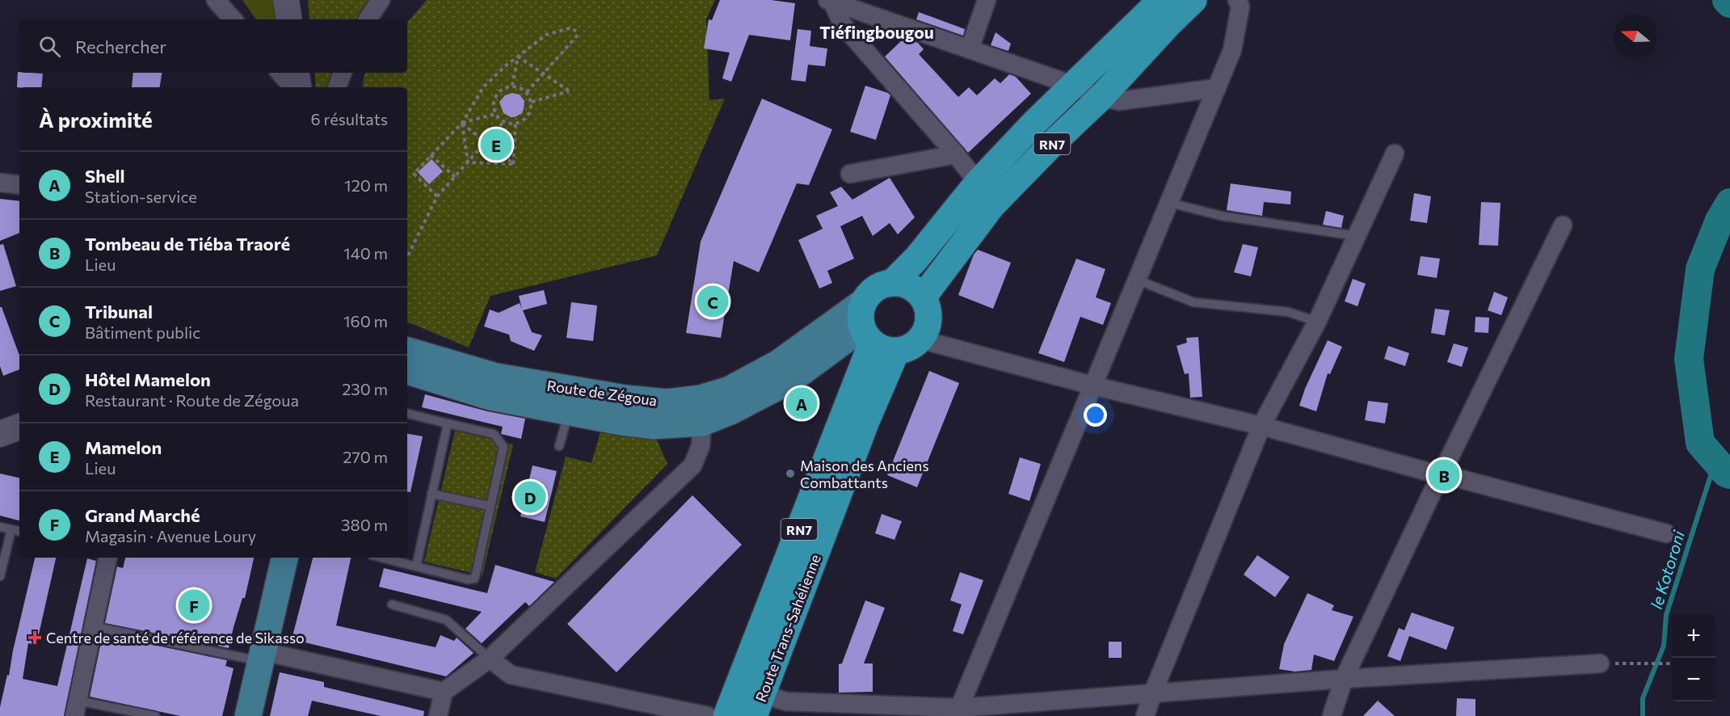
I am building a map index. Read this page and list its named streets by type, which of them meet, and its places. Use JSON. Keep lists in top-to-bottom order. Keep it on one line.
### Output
{"streets":{"highway":["RN7","Route Trans-Sahélienne"],"main road":["Route de Zégoua"]},"crossings":[["RN7","Route de Zégoua"],["RN7","Route Trans-Sahélienne"],["Route de Zégoua","Route Trans-Sahélienne"]],"districts":["Tiéfingbougou"],"water":["le Kotoroni"],"places":{"other":["Maison des Anciens Combattants"],"health":["Centre de santé de référence de Sikasso"]},"north":"left","page":{"search":"Rechercher","heading":["À proximité","6 résultats"],"pins":["E","C","A","B","D","F"],"list":[{"mark":"A","name":"Shell","note":"Station-service","value":"120 m"},{"mark":"B","name":"Tombeau de Tiéba Traoré","note":"Lieu","value":"140 m"},{"mark":"C","name":"Tribunal","note":"Bâtiment public","value":"160 m"},{"mark":"D","name":"Hôtel Mamelon","note":"Restaurant · Route de Zégoua","value":"230 m"},{"mark":"E","name":"Mamelon","note":"Lieu","value":"270 m"},{"mark":"F","name":"Grand Marché","note":"Magasin · Avenue Loury","value":"380 m"}],"map_buttons":["+","−"]}}
